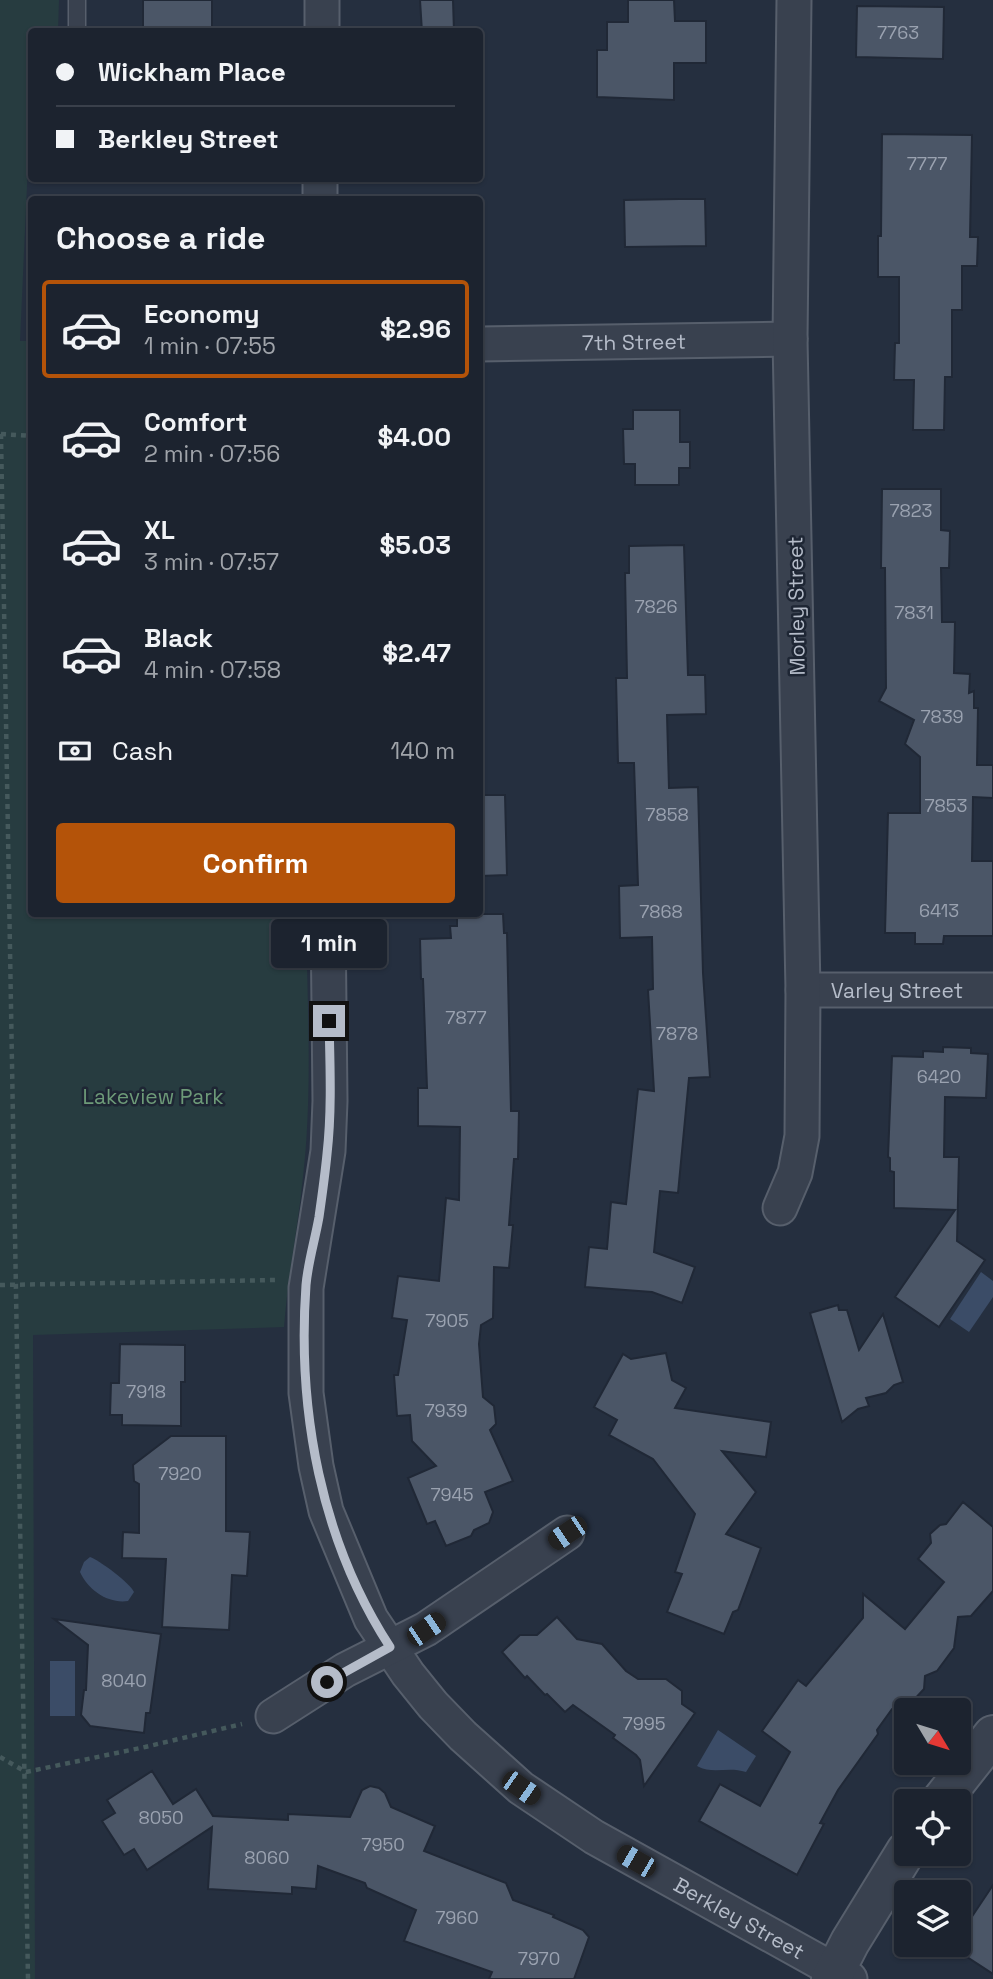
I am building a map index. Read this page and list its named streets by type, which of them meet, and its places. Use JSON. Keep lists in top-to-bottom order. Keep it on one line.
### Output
{"streets":{"street":["7th Street","Morley Street","Varley Street","Berkley Street"]},"crossings":[["7th Street","Morley Street"],["Morley Street","Varley Street"]],"parks":["Lakeview Park"],"house_numbers":["7763","7777","7823","7826","7831","7839","7853","7858","6413","7868","7877","7878","6420","7905","7918","7939","7920","7945","8040","7995","8050","7950","8060","7960","7970"],"north":"bottom right","page":{"banner":["Wickham Place","Berkley Street"],"heading":"Choose a ride","list":[{"name":"Economy","note":"1 min · 07:55","value":"$2.96"},{"name":"Comfort","note":"2 min · 07:56","value":"$4.00"},{"name":"XL","note":"3 min · 07:57","value":"$5.03"},{"name":"Black","note":"4 min · 07:58","value":"$2.47"}],"pay":["Cash","140 m"],"buttons":"Confirm","bubble":"1 min"}}
